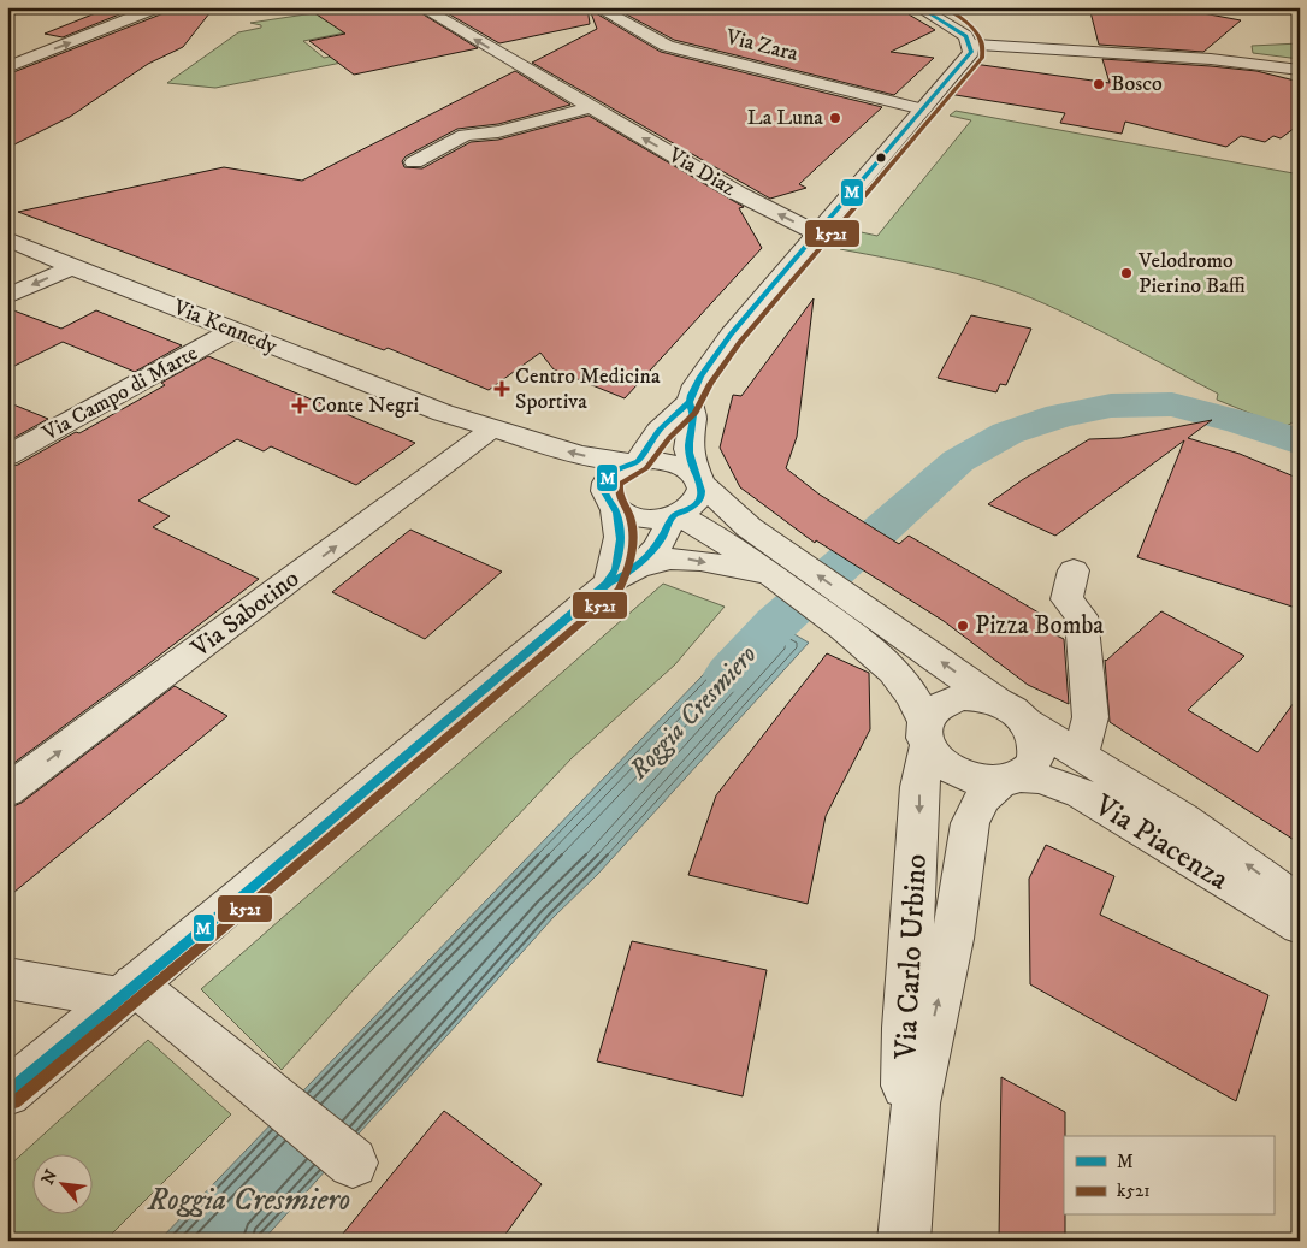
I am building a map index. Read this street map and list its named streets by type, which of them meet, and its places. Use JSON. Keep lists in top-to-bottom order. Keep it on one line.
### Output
{"streets":{"street":["Via Zara","Via Diaz","Via Kennedy","Via Campo di Marte","Via Sabotino","Via Piacenza","Via Carlo Urbino"]},"crossings":[["Via Kennedy","Via Campo di Marte"],["Via Kennedy","Via Sabotino"],["Via Piacenza","Via Carlo Urbino"]],"one_way":["Via Diaz"],"water":["Roggia Cresmiero"],"places":{"other":["Bosco","La Luna","Velodromo Pierino Baffi","Pizza Bomba"],"health":["Centro Medicina Sportiva","Conte Negri"]},"lines":["transit line M","transit line k521"],"legend":["M","k521"],"north":"top left"}
